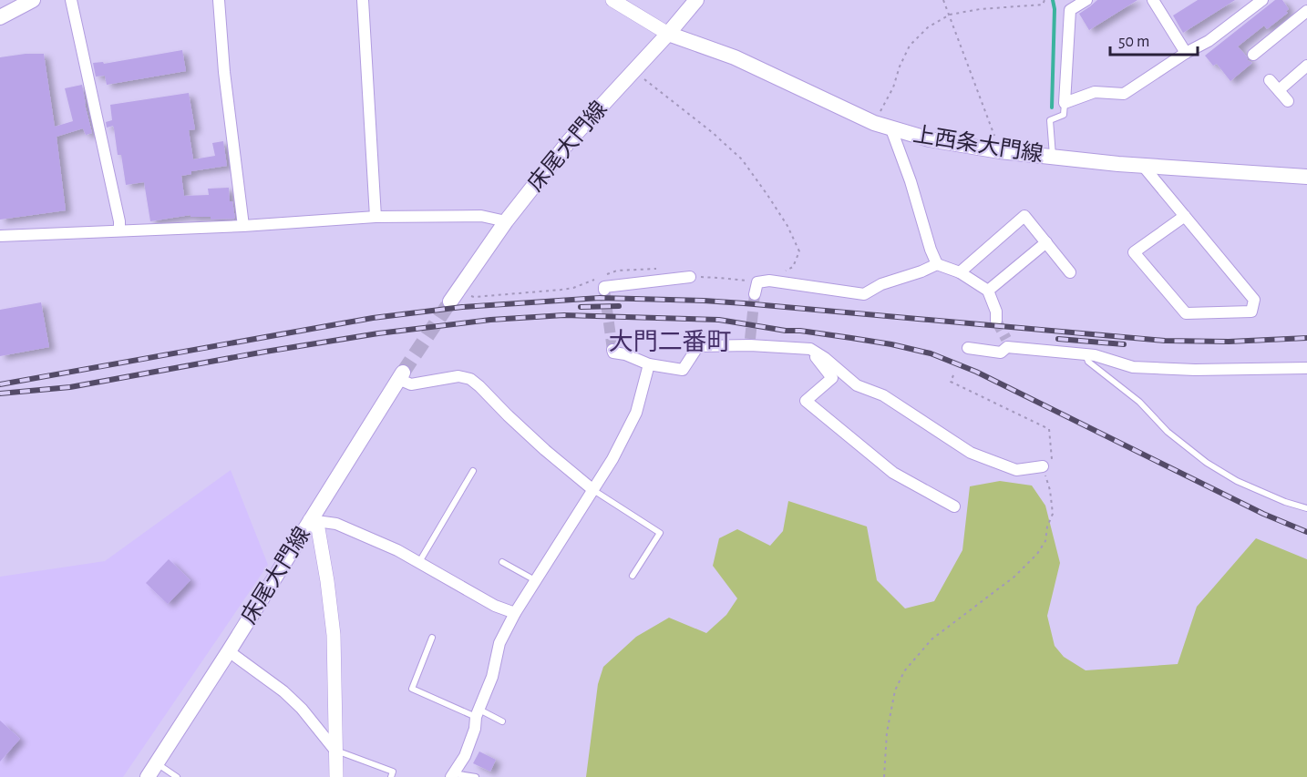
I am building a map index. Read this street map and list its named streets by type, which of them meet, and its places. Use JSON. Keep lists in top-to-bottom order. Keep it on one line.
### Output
{"streets":{"main road":["上西条大門線","床尾大門線"]},"crossings":[["上西条大門線","床尾大門線"]],"districts":["大門二番町"],"scale_bar":"50 m"}
